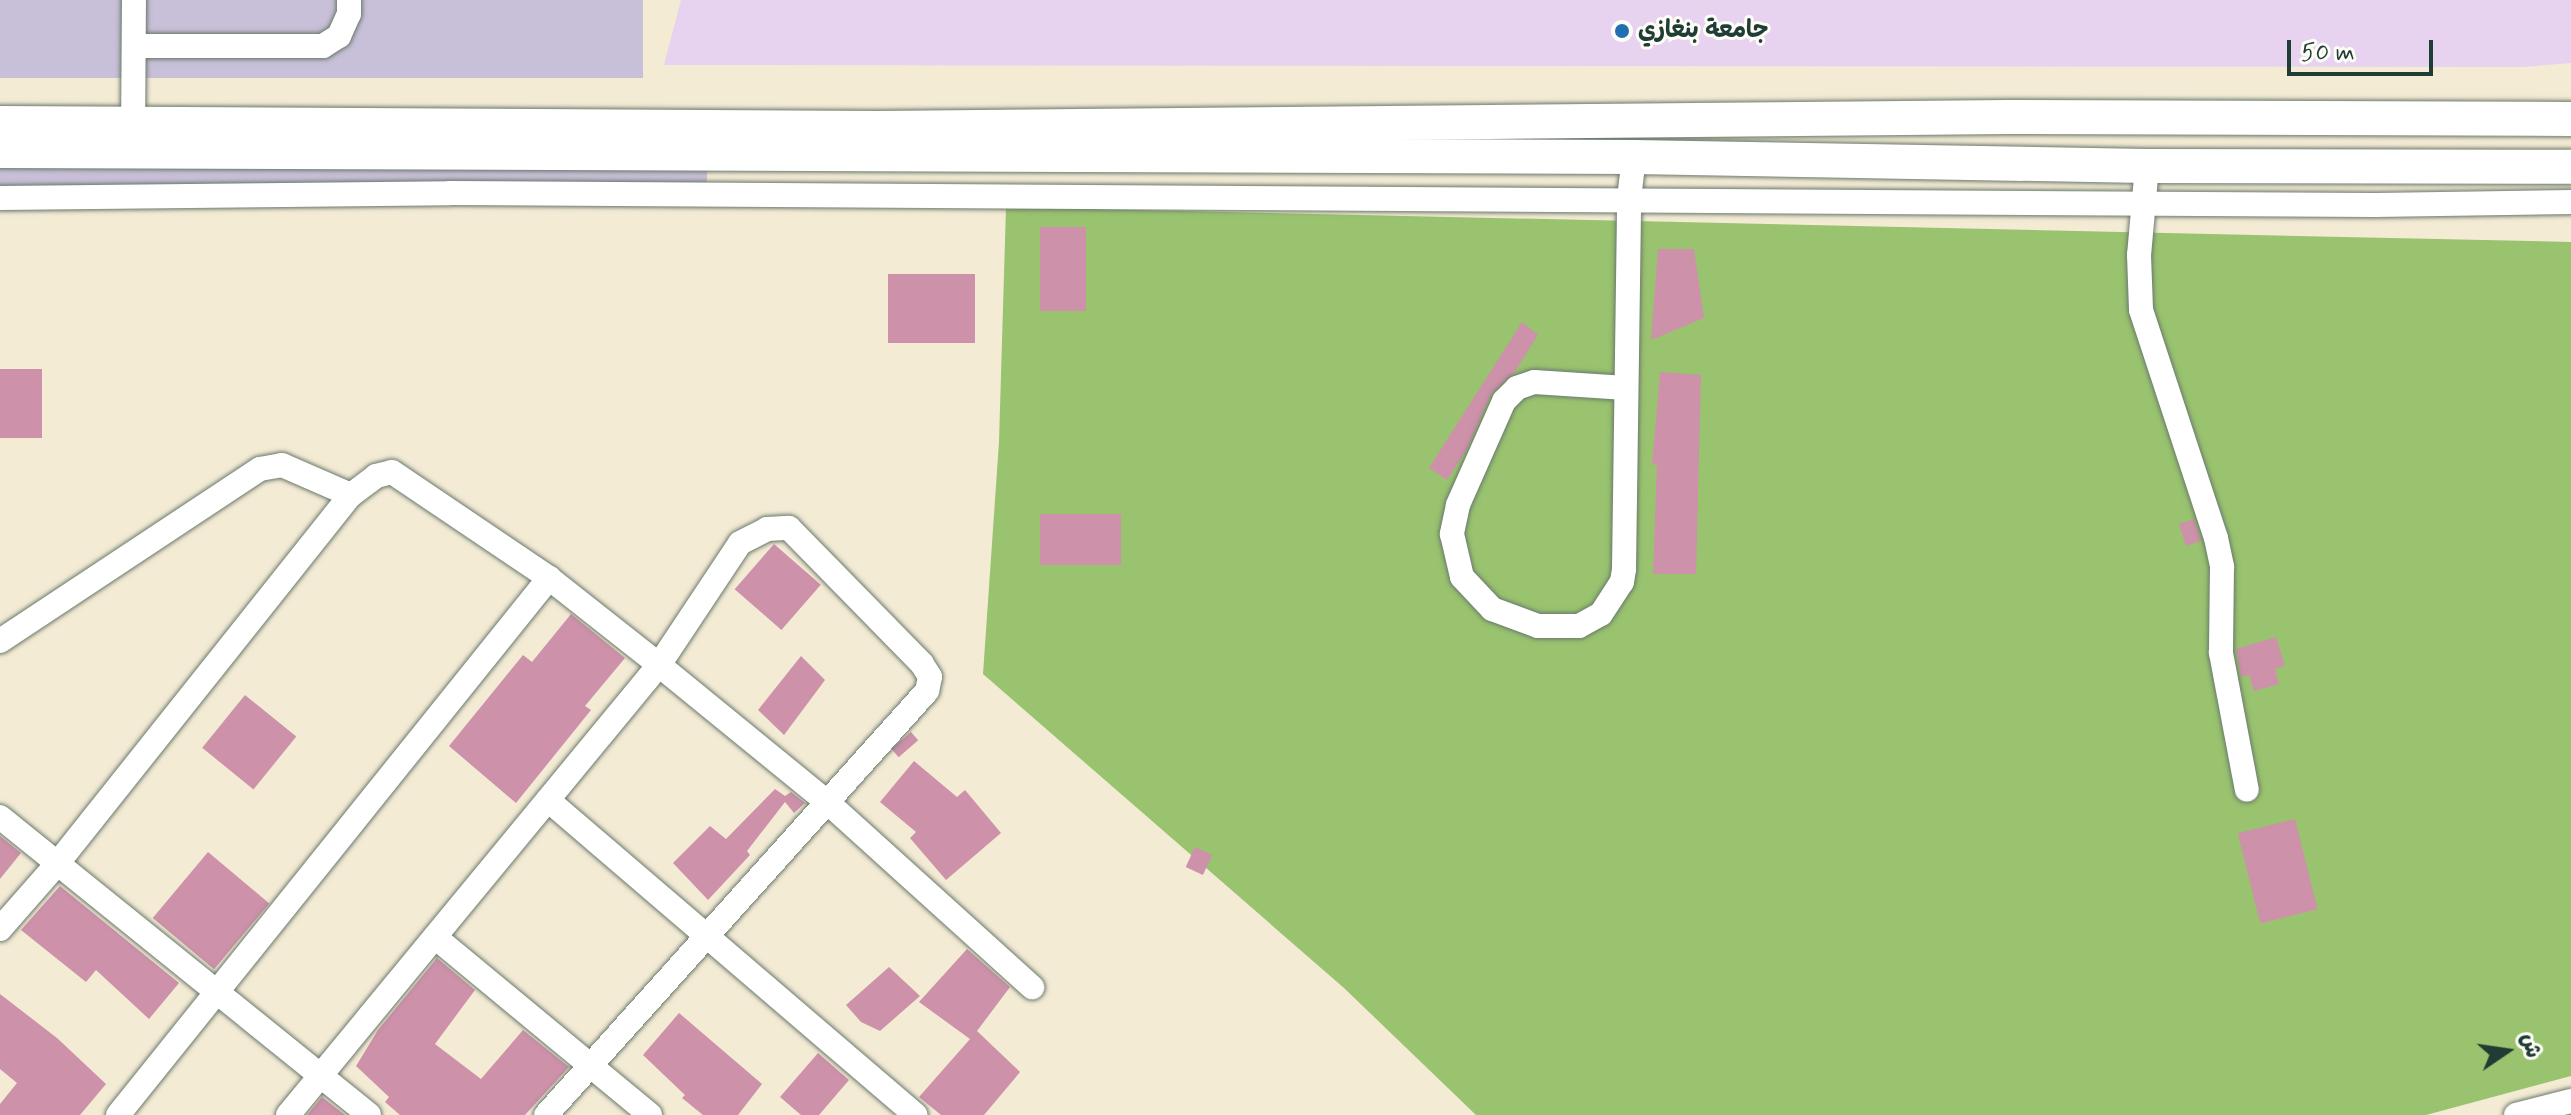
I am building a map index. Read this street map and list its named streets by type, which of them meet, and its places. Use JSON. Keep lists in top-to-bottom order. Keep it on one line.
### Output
{"places":["جامعة بنغازي"],"scale_bar":"50 m","north":"right"}
